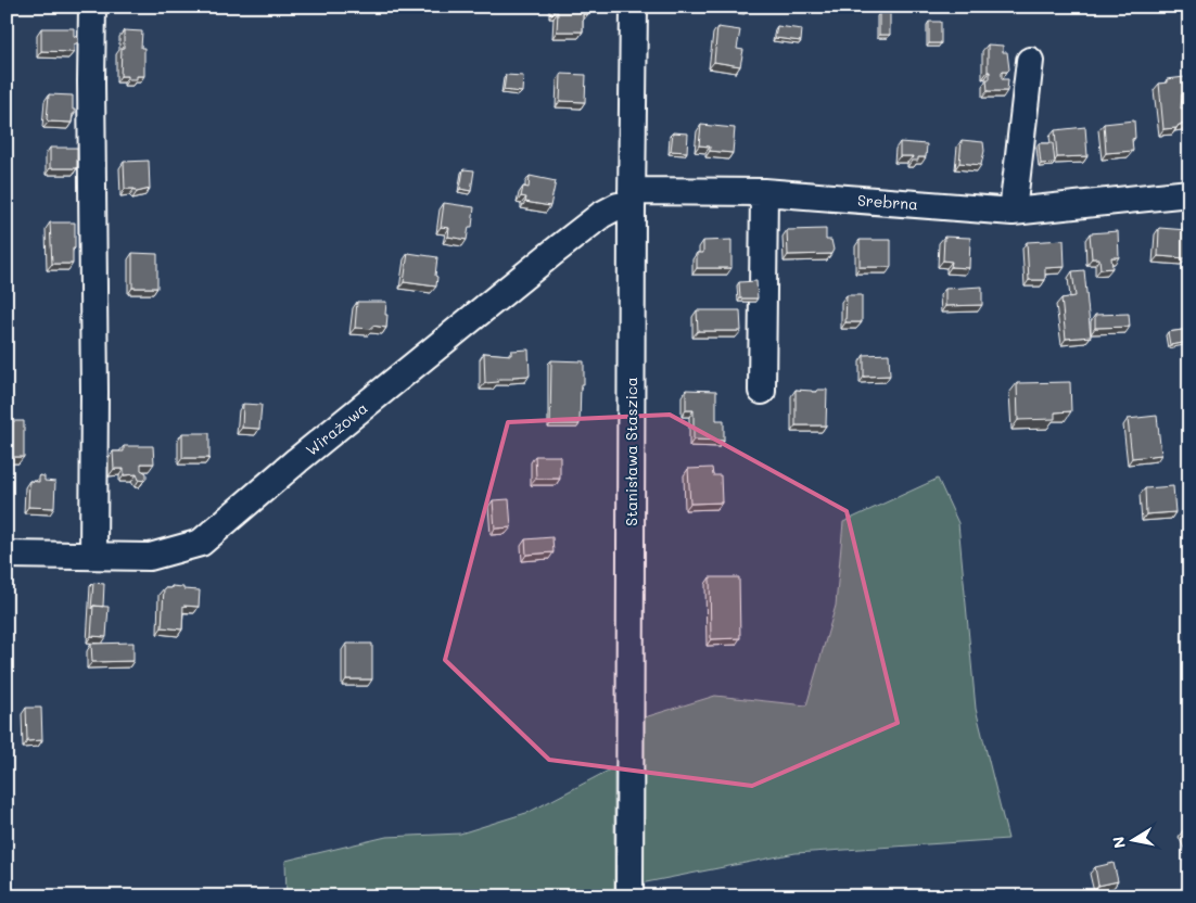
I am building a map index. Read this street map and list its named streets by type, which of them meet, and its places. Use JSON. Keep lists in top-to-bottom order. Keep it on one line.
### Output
{"streets":{"street":["Srebrna","Wirażowa","Stanisława Staszica"]},"crossings":[["Srebrna","Wirażowa"],["Srebrna","Stanisława Staszica"],["Wirażowa","Stanisława Staszica"]],"north":"left"}
